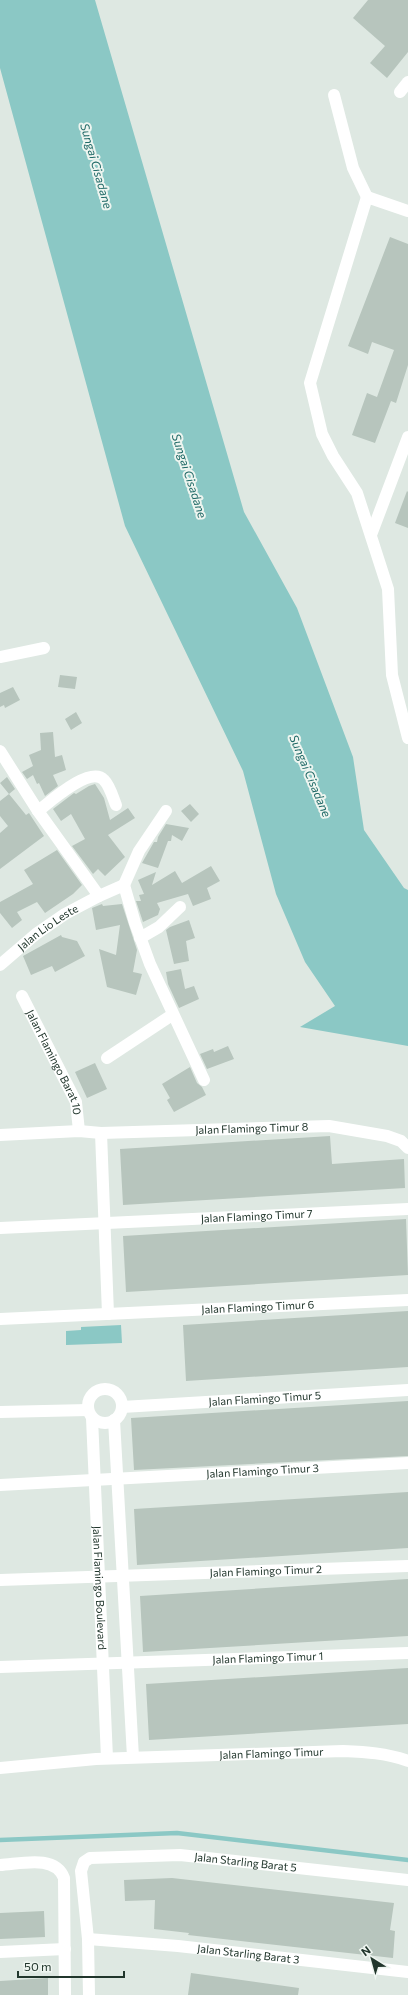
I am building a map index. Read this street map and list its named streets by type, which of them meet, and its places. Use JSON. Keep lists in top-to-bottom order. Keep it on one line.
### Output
{"streets":{"street":["Jalan Lio Leste","Jalan Flamingo Barat 10","Jalan Flamingo Timur 8","Jalan Flamingo Timur 7","Jalan Flamingo Timur 6","Jalan Flamingo Timur 5","Jalan Flamingo Timur 3","Jalan Flamingo Timur 2","Jalan Flamingo Boulevard","Jalan Flamingo Timur 1","Jalan Flamingo Timur","Jalan Starling Barat 5","Jalan Starling Barat 3"]},"crossings":[["Jalan Flamingo Barat 10","Jalan Flamingo Timur 8"],["Jalan Flamingo Timur 5","Jalan Flamingo Boulevard"],["Jalan Flamingo Timur 3","Jalan Flamingo Boulevard"],["Jalan Flamingo Timur 2","Jalan Flamingo Boulevard"],["Jalan Flamingo Boulevard","Jalan Flamingo Timur 1"],["Jalan Flamingo Boulevard","Jalan Flamingo Timur"],["Jalan Starling Barat 5","Jalan Starling Barat 3"]],"water":["Sungai Cisadane"],"scale_bar":"50 m","north":"top left"}
